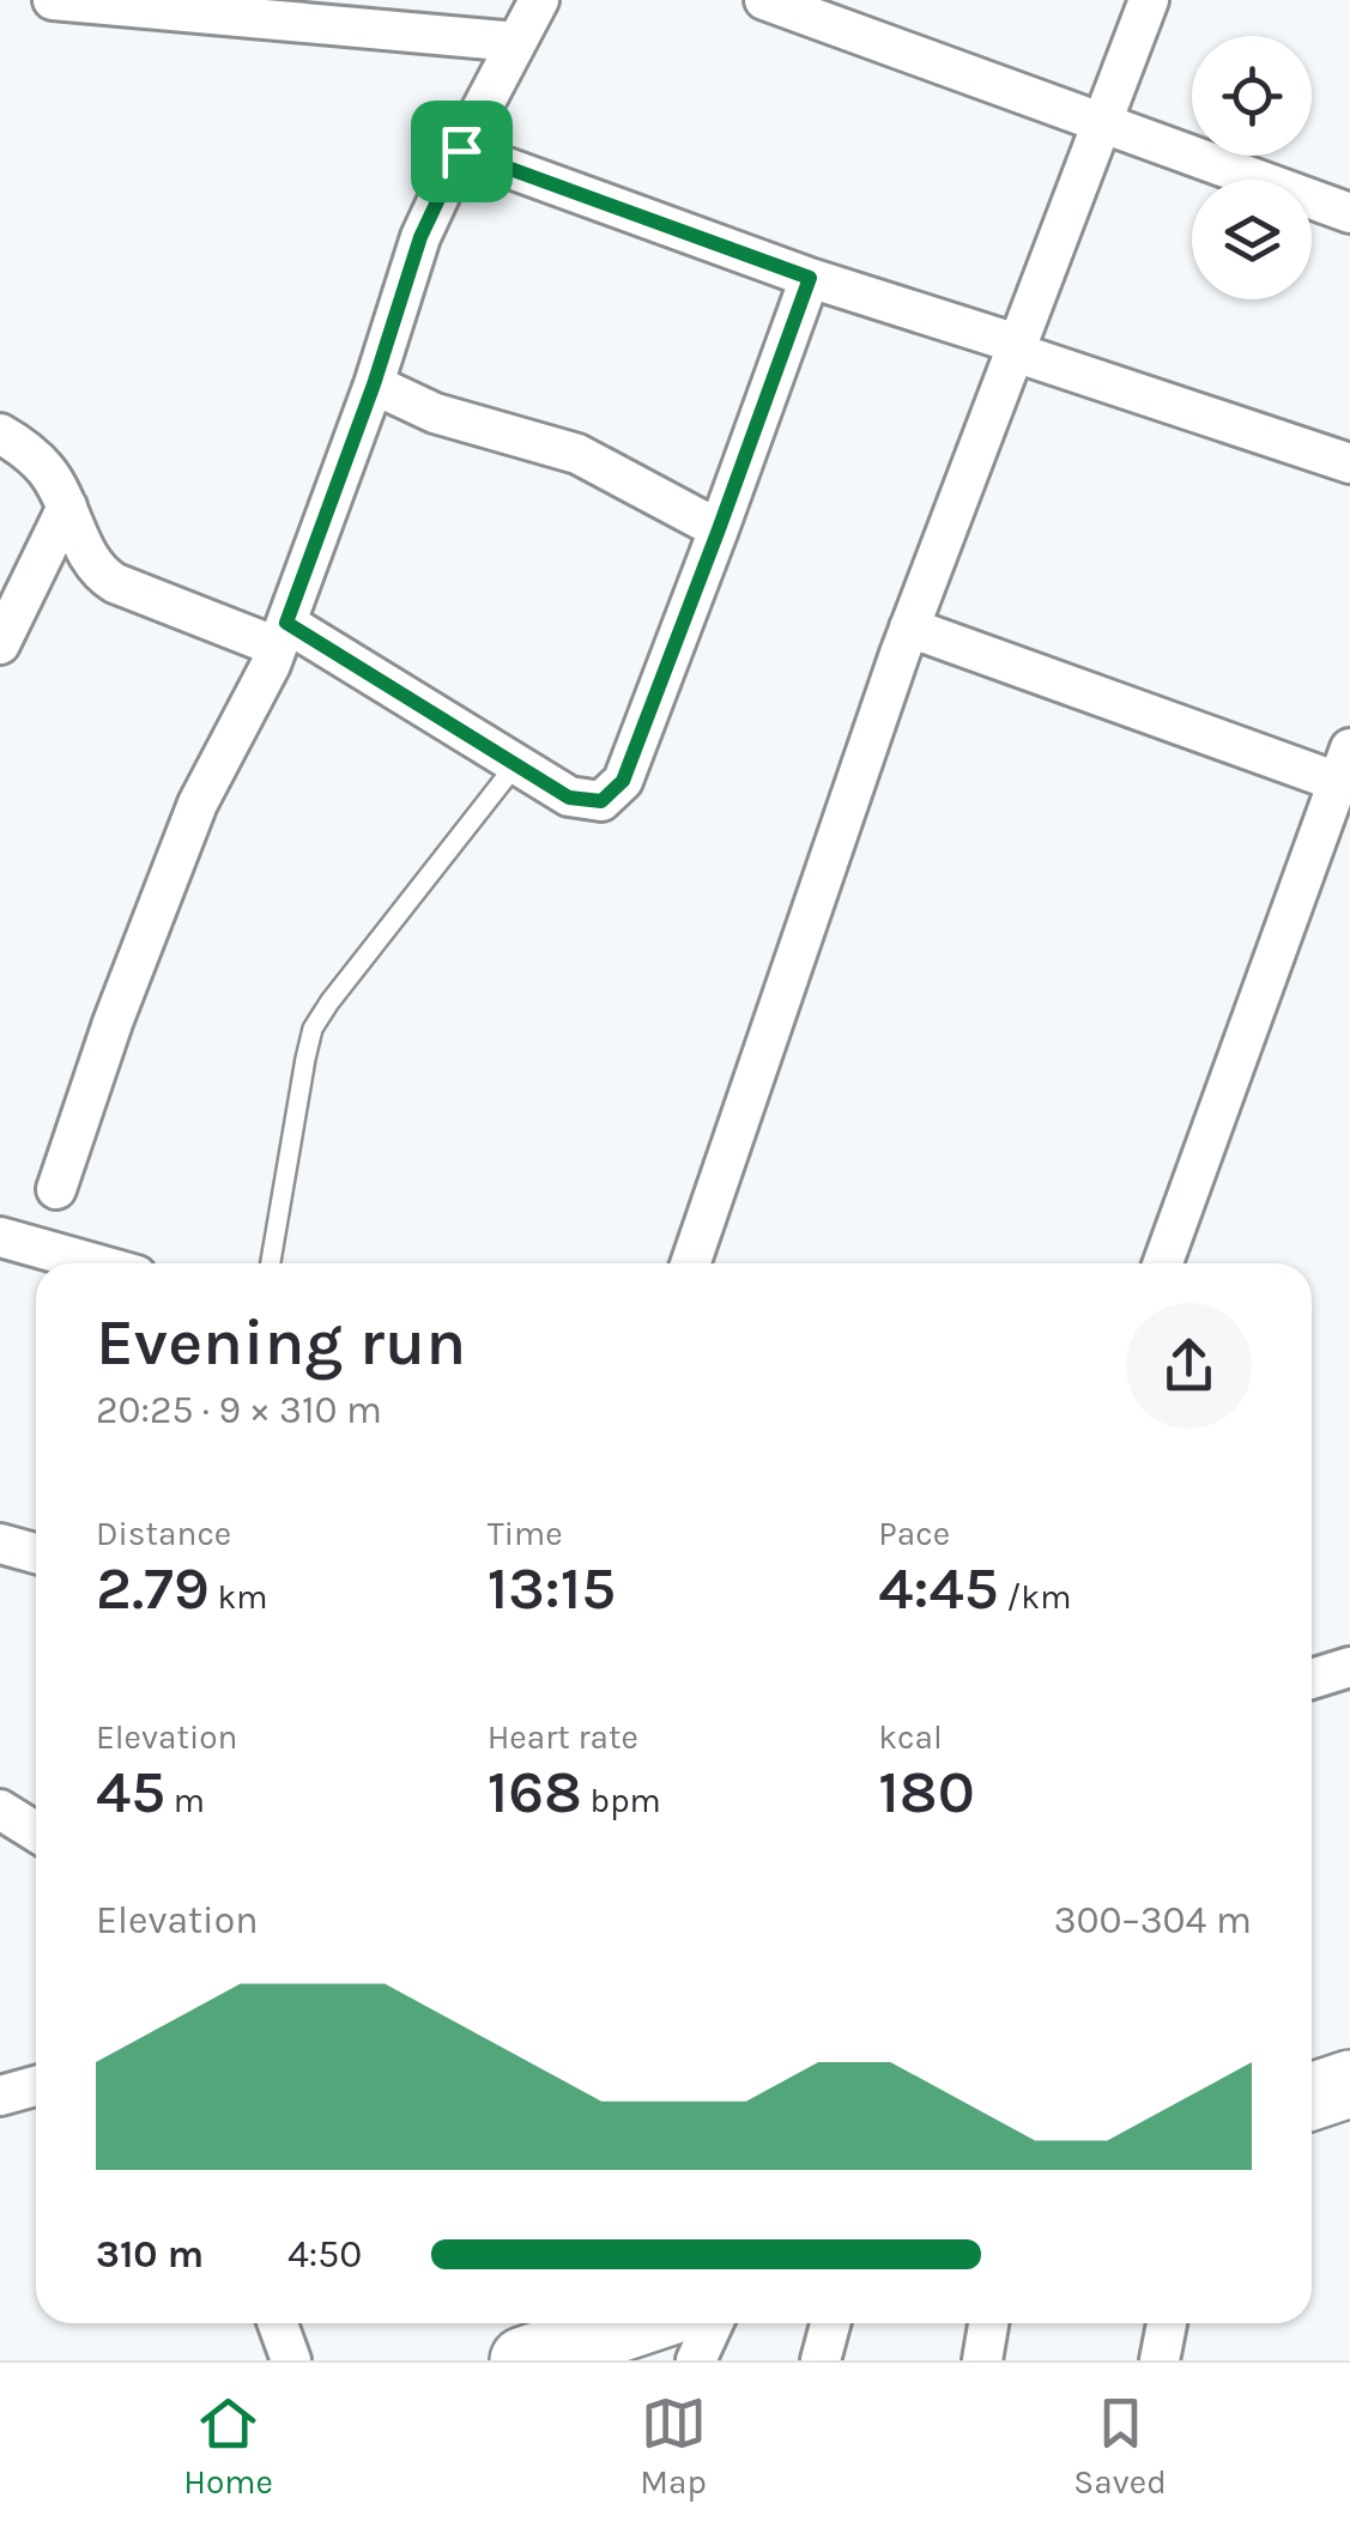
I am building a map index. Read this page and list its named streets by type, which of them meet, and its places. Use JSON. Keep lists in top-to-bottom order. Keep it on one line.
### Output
{"page":{"heading":["Evening run","20:25 · 9 × 310 m"],"stats":[["Distance","2.79 km"],["Time","13:15"],["Pace","4:45 /km"],["Elevation","45 m"],["Heart rate","168 bpm"],["kcal","180"]],"chart":["Elevation","300–304 m"],"list":[{"name":"310 m","note":"4:50"}],"tabs":["Home","Map","Saved"]}}
